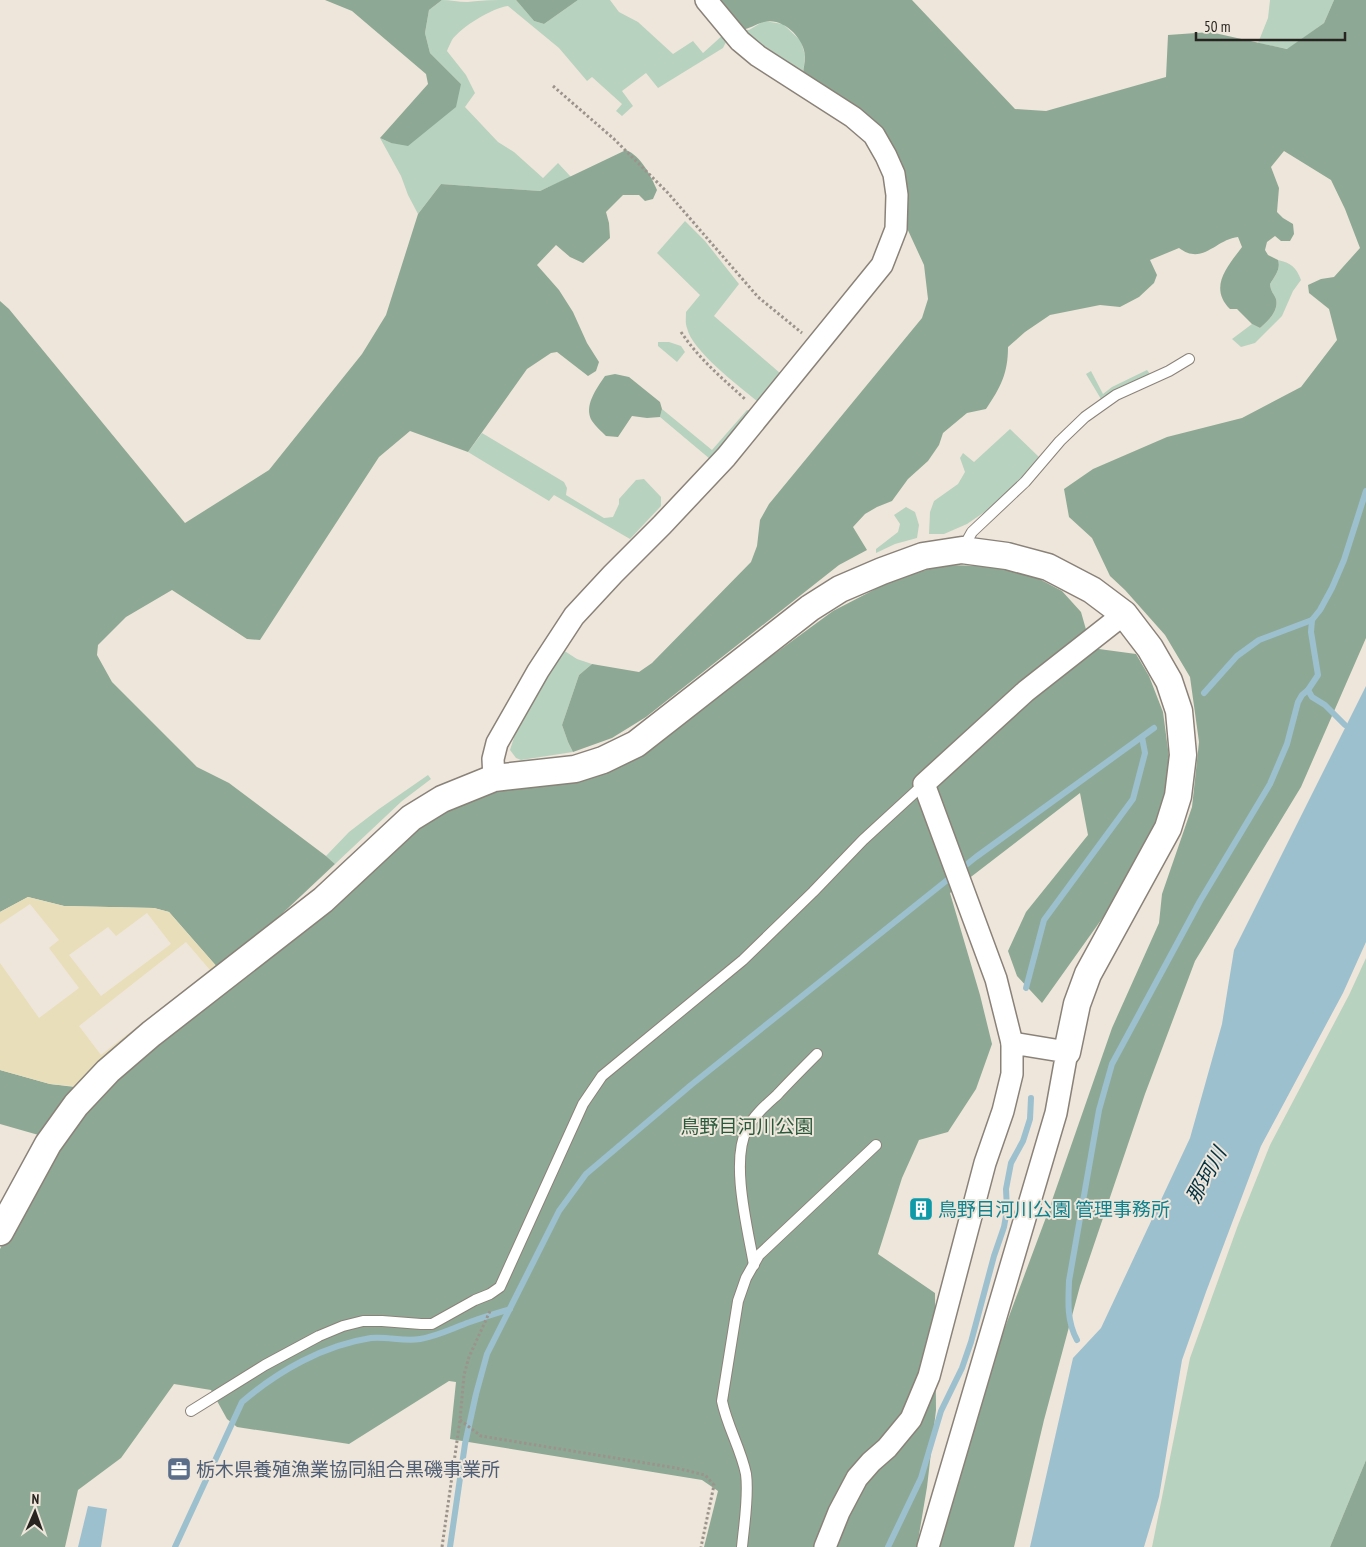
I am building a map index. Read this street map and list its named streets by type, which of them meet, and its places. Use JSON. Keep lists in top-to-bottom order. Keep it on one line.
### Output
{"water":["那珂川"],"parks":["鳥野目河川公園"],"places":{"building":["鳥野目河川公園 管理事務所"],"office":["栃木県養殖漁業協同組合黒磯事業所"]},"scale_bar":"50 m","north":"top"}
